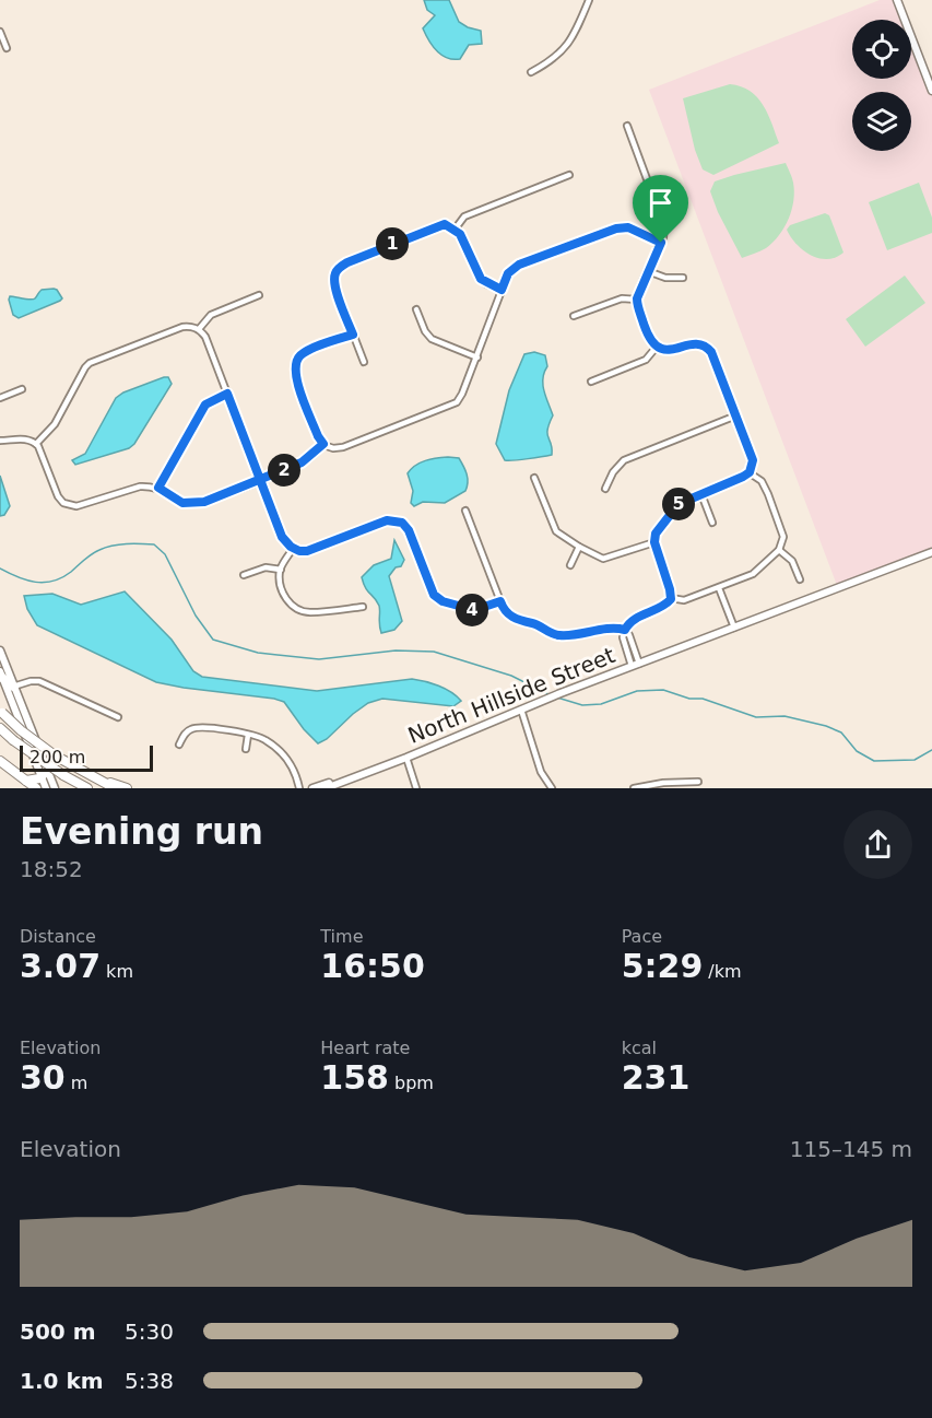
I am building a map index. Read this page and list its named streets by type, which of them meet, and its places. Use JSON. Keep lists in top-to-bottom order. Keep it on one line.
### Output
{"streets":{"main road":["North Hillside Street"]},"scale_bar":"200 m","page":{"pins":["1","2","5","4"],"scale":"200 m","heading":["Evening run","18:52"],"stats":[["Distance","3.07 km"],["Time","16:50"],["Pace","5:29 /km"],["Elevation","30 m"],["Heart rate","158 bpm"],["kcal","231"]],"chart":["Elevation","115–145 m"],"list":[{"name":"500 m","note":"5:30"},{"name":"1.0 km","note":"5:38"}]}}
